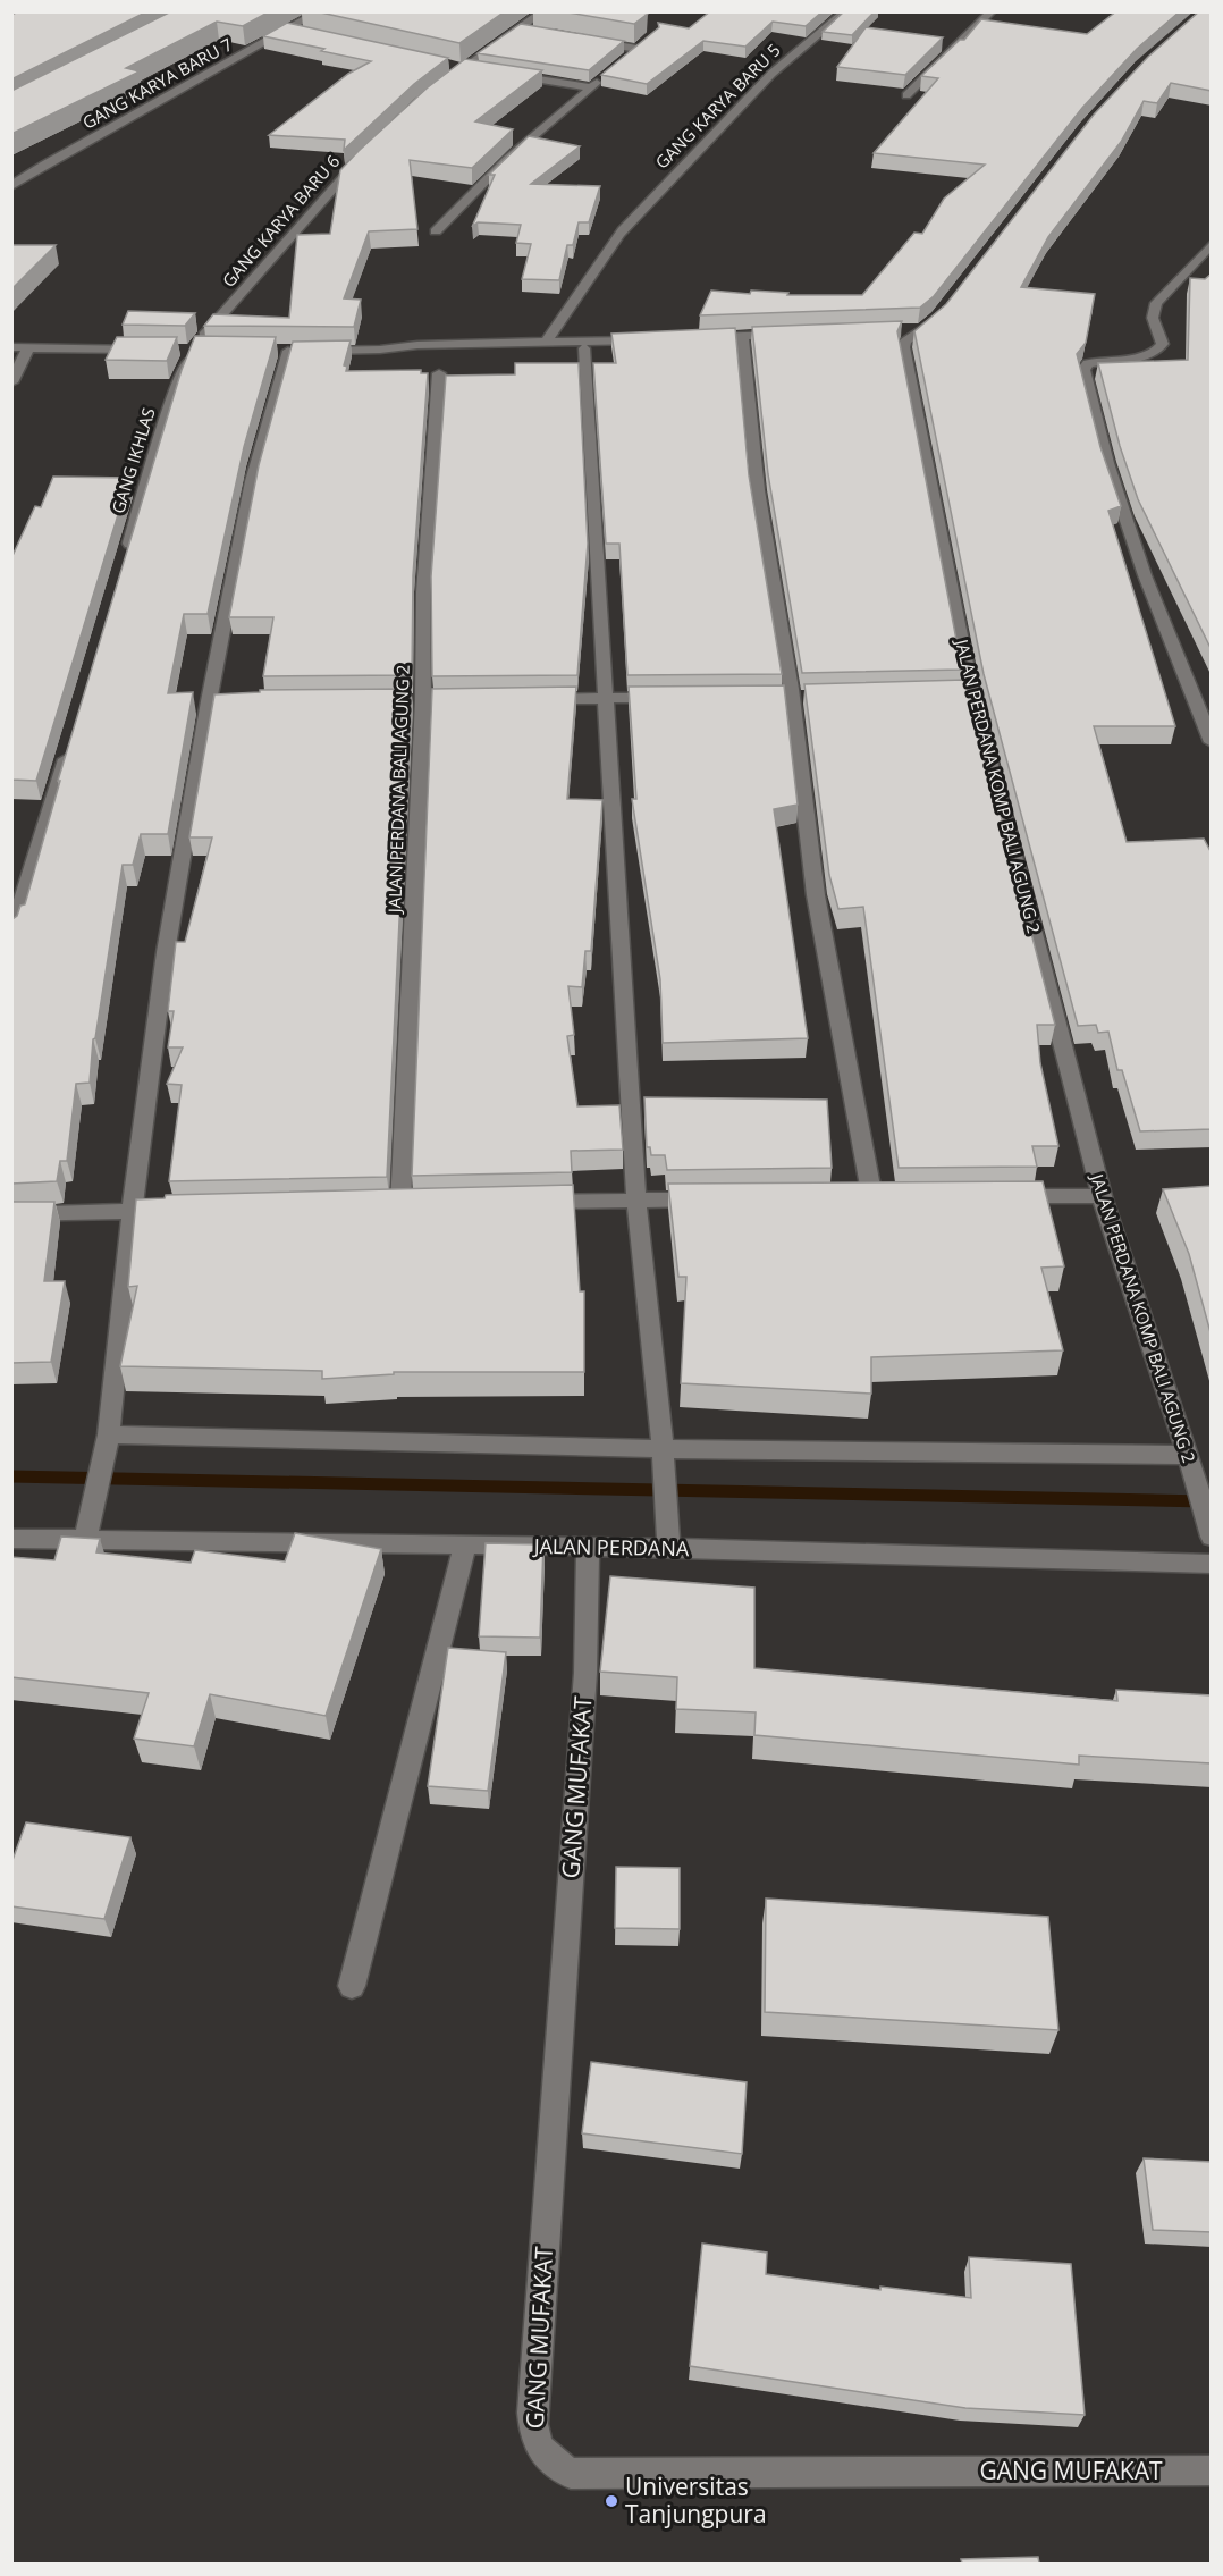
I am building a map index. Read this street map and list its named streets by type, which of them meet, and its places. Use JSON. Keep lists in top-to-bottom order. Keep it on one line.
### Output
{"streets":{"street":["GANG KARYA BARU 7","GANG KARYA BARU 5","GANG KARYA BARU 6","GANG IKHLAS","JALAN PERDANA KOMP BALI AGUNG 2","JALAN PERDANA BALI AGUNG 2","JALAN PERDANA","GANG MUFAKAT"]},"crossings":[["GANG KARYA BARU 6","GANG IKHLAS"],["JALAN PERDANA","GANG MUFAKAT"]],"places":["Universitas Tanjungpura"]}
